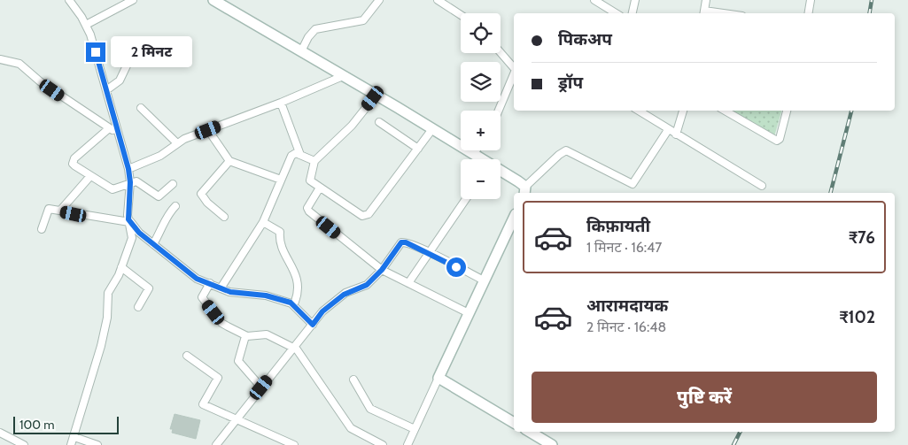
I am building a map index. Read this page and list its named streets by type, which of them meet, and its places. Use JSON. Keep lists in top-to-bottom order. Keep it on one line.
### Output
{"scale_bar":"100 m","page":{"map_buttons":["+","−"],"banner":["पिकअप","ड्रॉप"],"bubble":"2 मिनट","list":[{"name":"किफ़ायती","note":"1 मिनट · 16:47","value":"₹76"},{"name":"आरामदायक","note":"2 मिनट · 16:48","value":"₹102"}],"buttons":"पुष्टि करें","scale":"100 m"}}
